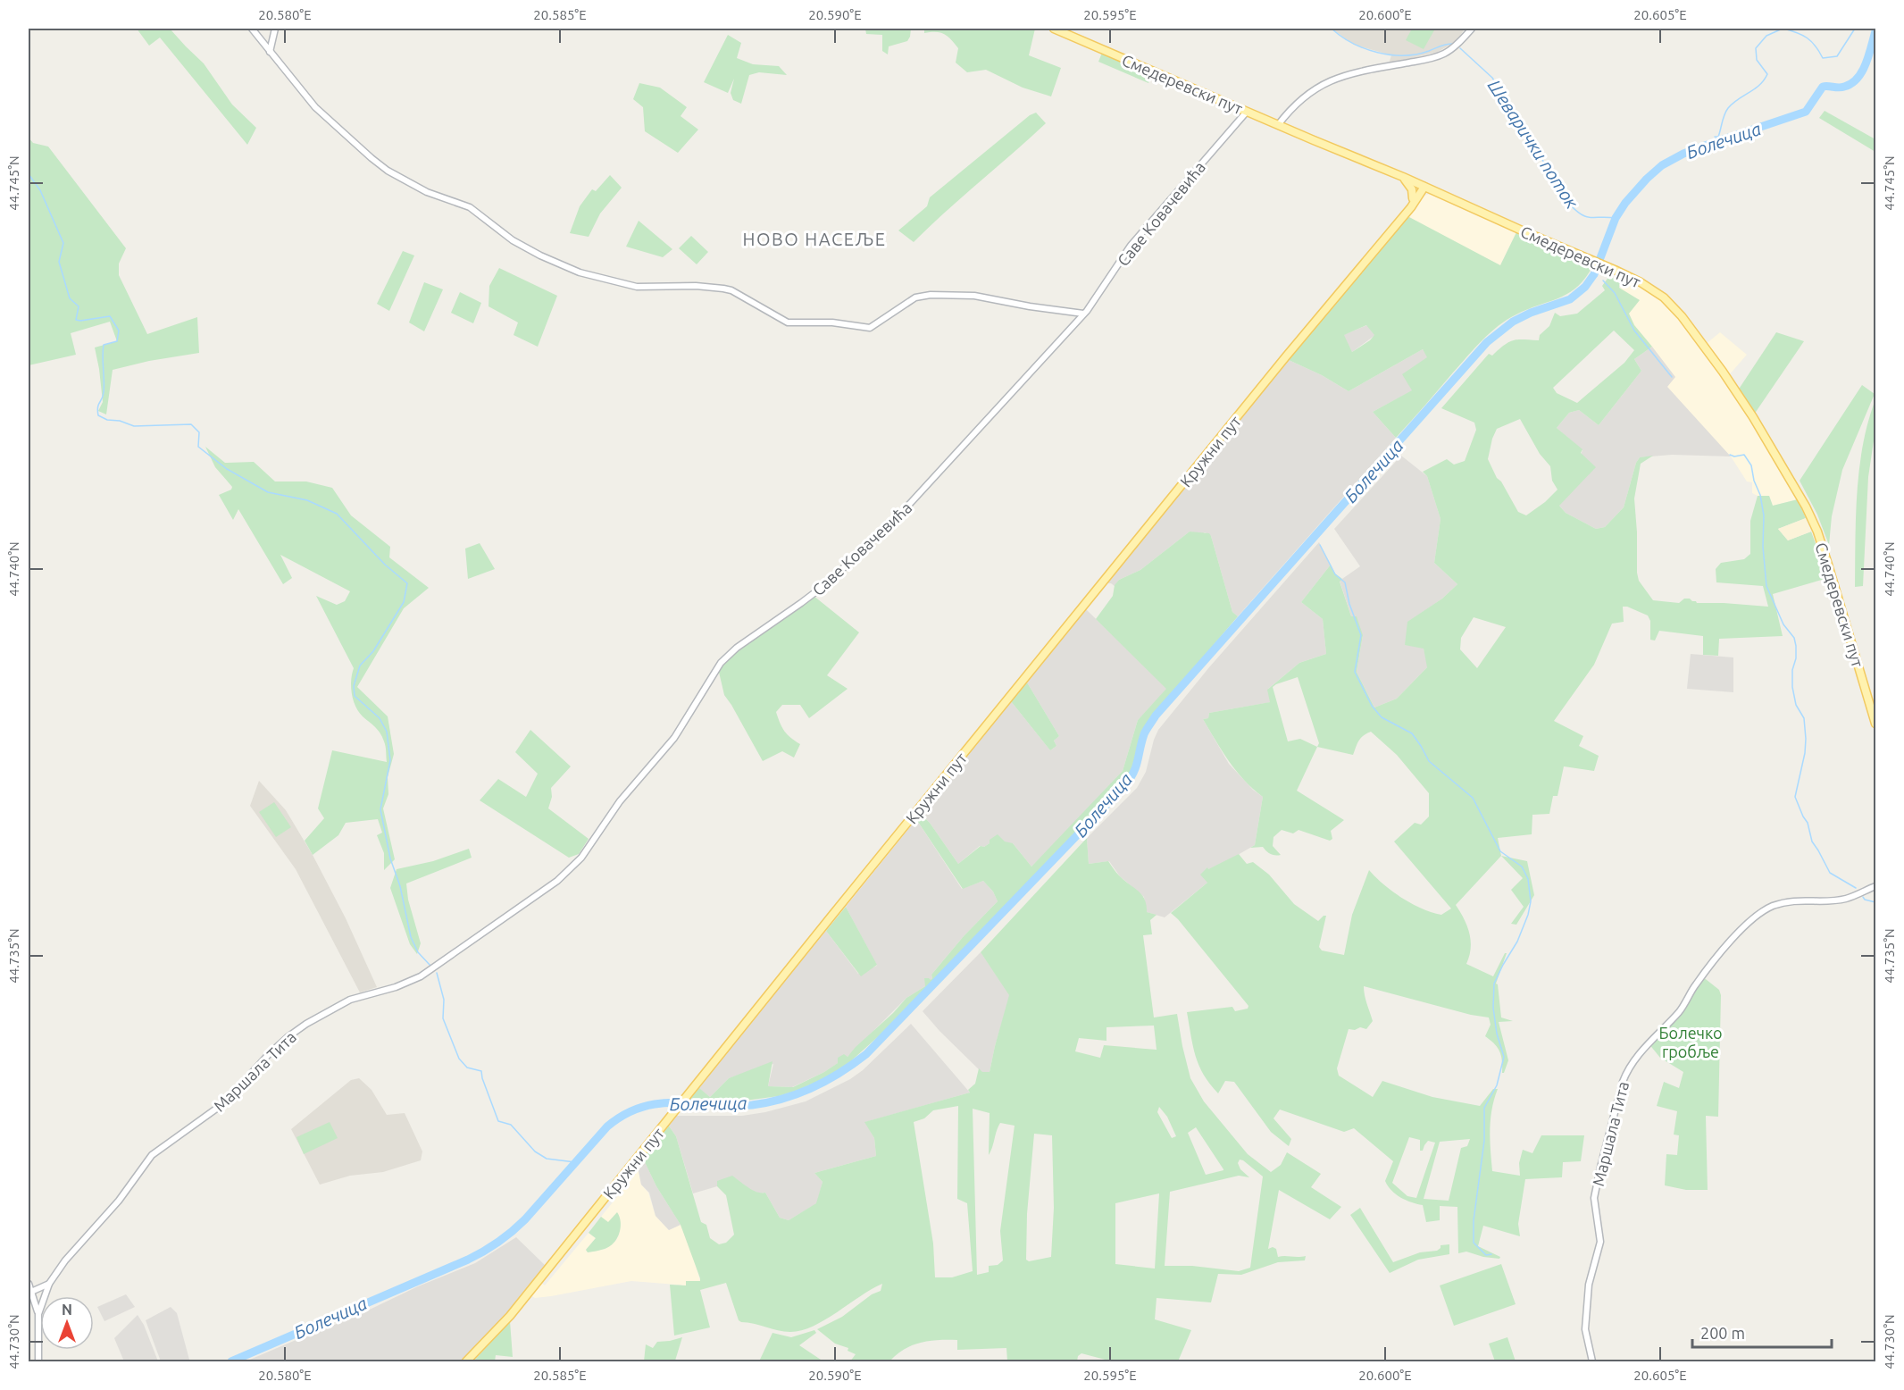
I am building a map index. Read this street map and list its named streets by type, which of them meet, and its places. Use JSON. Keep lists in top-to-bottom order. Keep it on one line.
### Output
{"streets":{"main road":["Смедеревски пут","Кружни пут"],"street":["Саве Ковачевића","Маршала Тита"]},"crossings":[["Смедеревски пут","Саве Ковачевића"],["Смедеревски пут","Кружни пут"],["Саве Ковачевића","Маршала Тита"]],"districts":["НОВО НАСЕЉЕ"],"water":["Болечица","Шеварички поток"],"parks":["Болечко гробље"],"scale_bar":"200 m","north":"top","coordinates":["20.580°E","20.585°E","20.590°E","20.595°E","20.600°E","20.605°E","44.745°N","44.740°N","44.735°N","44.730°N"]}
